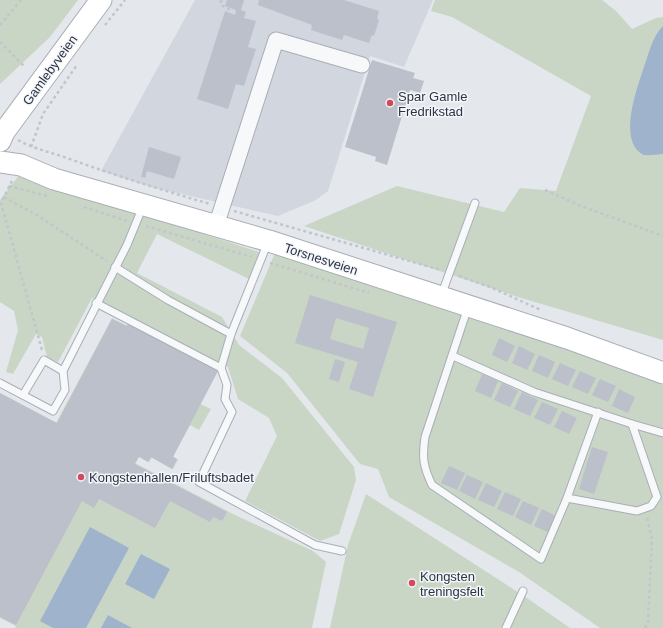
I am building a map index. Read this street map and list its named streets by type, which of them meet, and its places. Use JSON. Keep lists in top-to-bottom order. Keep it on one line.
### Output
{"streets":{"street":["Gamlebyveien","Torsnesveien"]},"places":["Spar Gamle Fredrikstad","Kongstenhallen/Friluftsbadet","Kongsten treningsfelt"]}
